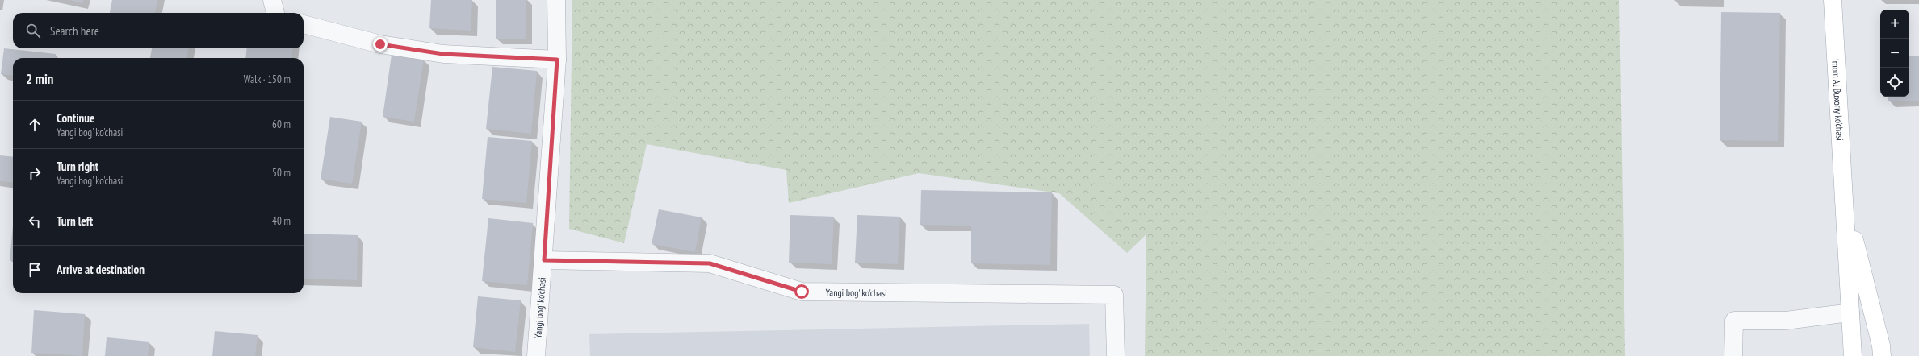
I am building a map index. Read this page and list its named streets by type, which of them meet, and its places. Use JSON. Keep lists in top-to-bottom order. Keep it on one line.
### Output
{"streets":{"main road":["Imom Al Buxoriy ko'chasi"],"street":["Yangi bog' ko'chasi"]},"page":{"map_buttons":["+","−"],"search":"Search here","heading":["2 min","Walk · 150 m"],"list":[["Continue","Yangi bog' ko'chasi","60 m"],["Turn right","Yangi bog' ko'chasi","50 m"],["Turn left","40 m"],"Arrive at destination"]}}
